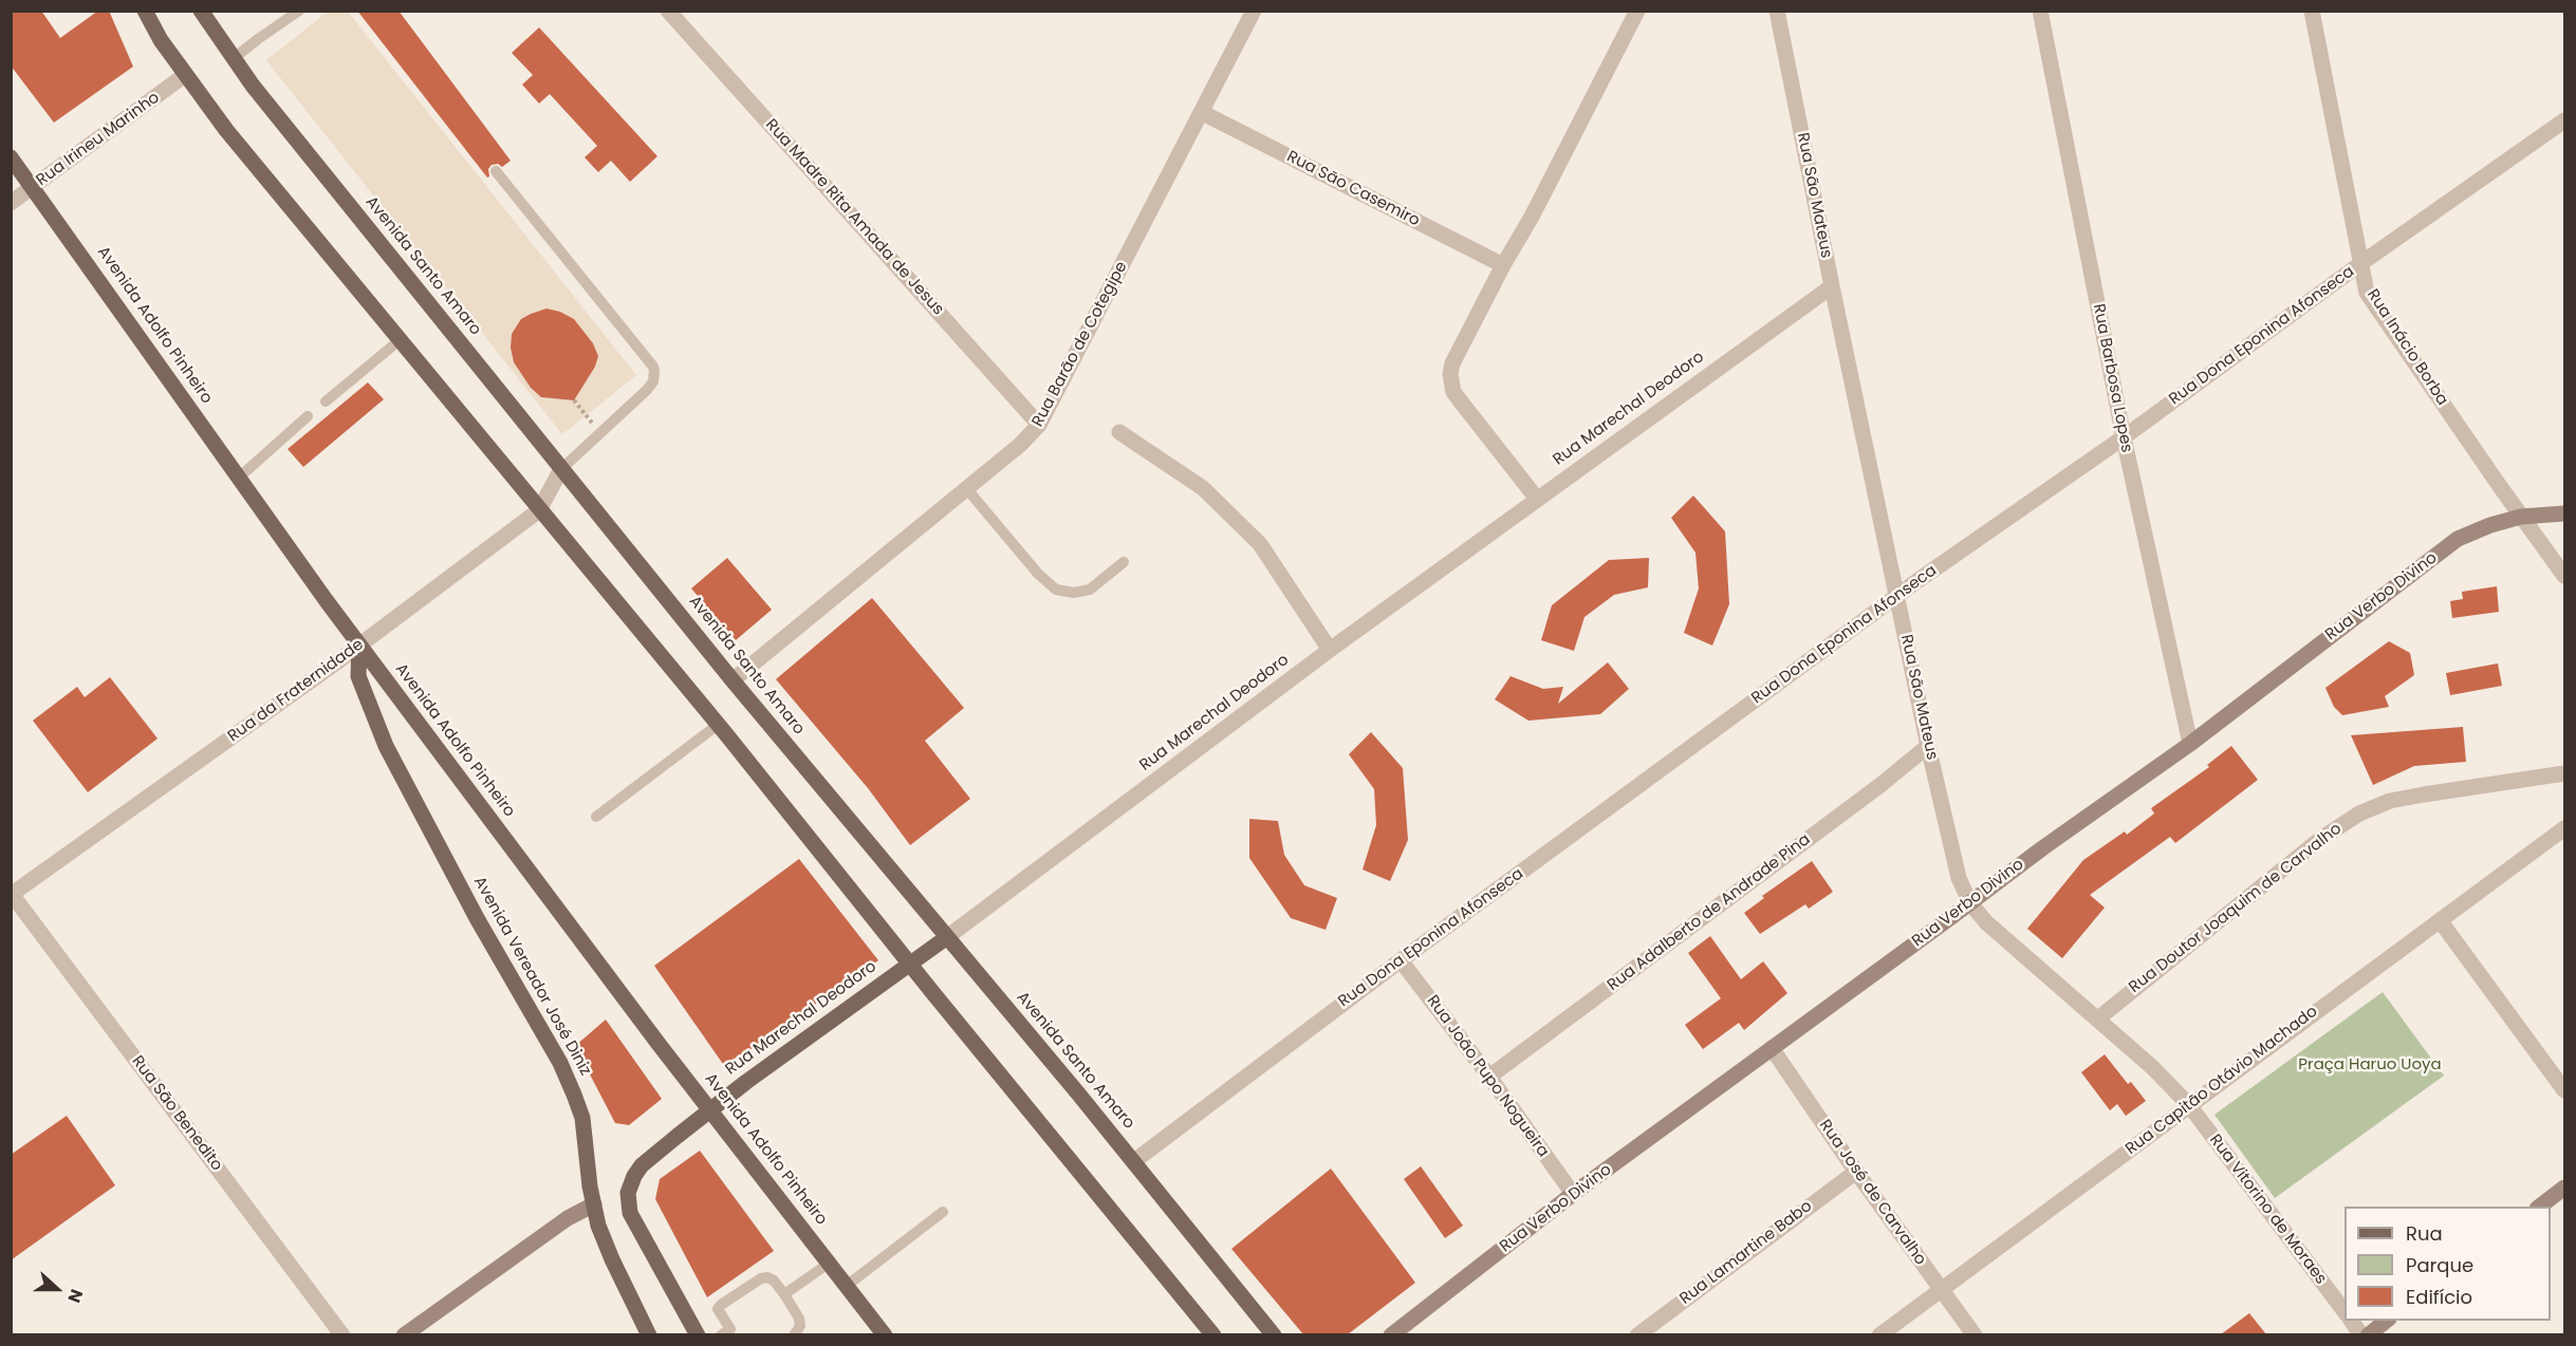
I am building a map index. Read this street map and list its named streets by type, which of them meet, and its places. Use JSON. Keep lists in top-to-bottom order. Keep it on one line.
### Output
{"streets":{"main road":["Avenida Santo Amaro","Avenida Adolfo Pinheiro","Rua Marechal Deodoro","Avenida Vereador José Diniz"],"street":["Rua Irineu Marinho","Rua São Casemiro","Rua São Mateus","Rua Madre Rita Amada de Jesus","Rua Dona Eponina Afonseca","Rua Barão de Cotegipe","Rua Inácio Borba","Rua Barbosa Lopes","Rua Verbo Divino","Rua da Fraternidade","Rua Doutor Joaquim de Carvalho","Rua Adalberto de Andrade Pina","Rua João Pupo Nogueira","Rua Capitão Otávio Machado","Rua São Benedito","Rua José de Carvalho","Rua Vitorino de Moraes","Rua Lamartine Babo"]},"crossings":[["Rua Irineu Marinho","Avenida Adolfo Pinheiro"],["Rua São Casemiro","Rua Barão de Cotegipe"],["Rua São Mateus","Rua Dona Eponina Afonseca"],["Rua São Mateus","Rua Marechal Deodoro"],["Rua São Mateus","Rua Verbo Divino"],["Rua São Mateus","Rua Doutor Joaquim de Carvalho"],["Rua São Mateus","Rua Adalberto de Andrade Pina"],["Rua São Mateus","Rua Capitão Otávio Machado"],["Rua São Mateus","Rua Vitorino de Moraes"],["Rua Madre Rita Amada de Jesus","Rua Barão de Cotegipe"],["Avenida Santo Amaro","Rua Dona Eponina Afonseca"],["Avenida Santo Amaro","Rua Barão de Cotegipe"],["Avenida Santo Amaro","Rua Marechal Deodoro"],["Avenida Santo Amaro","Rua da Fraternidade"],["Avenida Adolfo Pinheiro","Rua Marechal Deodoro"],["Avenida Adolfo Pinheiro","Rua da Fraternidade"],["Avenida Adolfo Pinheiro","Avenida Vereador José Diniz"],["Rua Dona Eponina Afonseca","Rua Inácio Borba"],["Rua Dona Eponina Afonseca","Rua Barbosa Lopes"],["Rua Dona Eponina Afonseca","Rua João Pupo Nogueira"],["Rua Inácio Borba","Rua Verbo Divino"],["Rua Barbosa Lopes","Rua Verbo Divino"],["Rua Verbo Divino","Rua João Pupo Nogueira"],["Rua Verbo Divino","Rua José de Carvalho"],["Rua da Fraternidade","Avenida Vereador José Diniz"],["Rua da Fraternidade","Rua São Benedito"],["Rua Adalberto de Andrade Pina","Rua João Pupo Nogueira"],["Rua Capitão Otávio Machado","Rua José de Carvalho"],["Rua Capitão Otávio Machado","Rua Vitorino de Moraes"],["Rua José de Carvalho","Rua Lamartine Babo"]],"parks":["Praça Haruo Uoya"],"legend":["Rua","Parque","Edifício"],"north":"right"}
